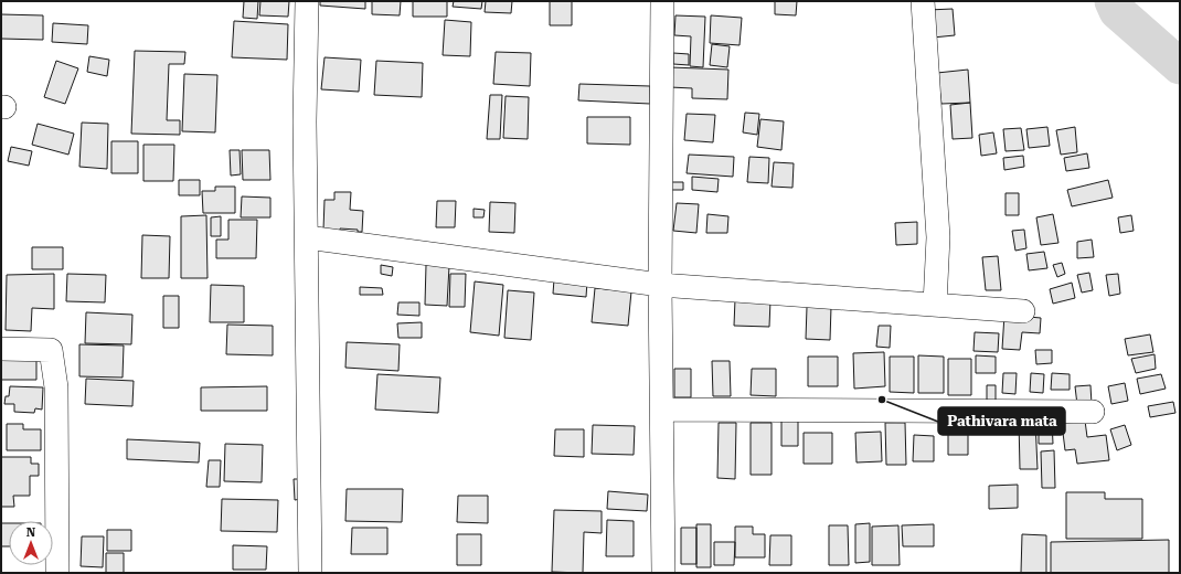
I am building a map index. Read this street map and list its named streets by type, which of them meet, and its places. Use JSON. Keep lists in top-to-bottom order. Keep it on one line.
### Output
{"places":["Pathivara mata"],"north":"top"}
